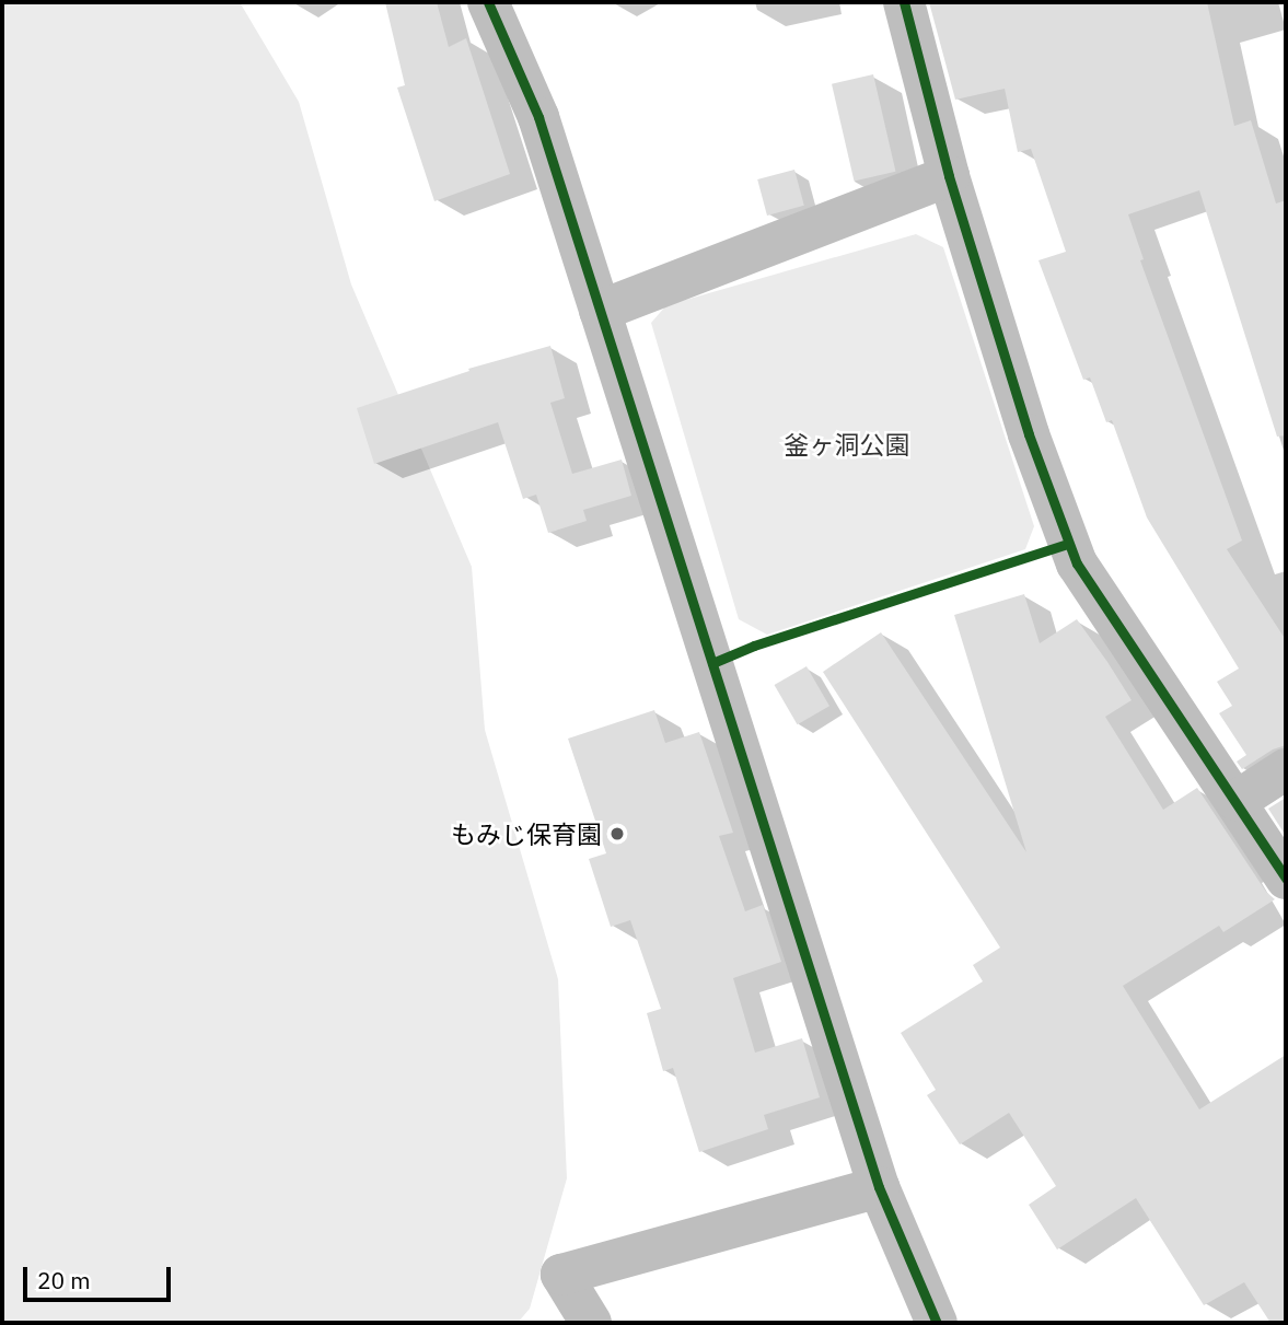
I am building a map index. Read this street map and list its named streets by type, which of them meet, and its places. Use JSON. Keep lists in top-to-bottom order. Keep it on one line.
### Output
{"parks":["釜ヶ洞公園"],"places":["もみじ保育園"],"scale_bar":"20 m"}
